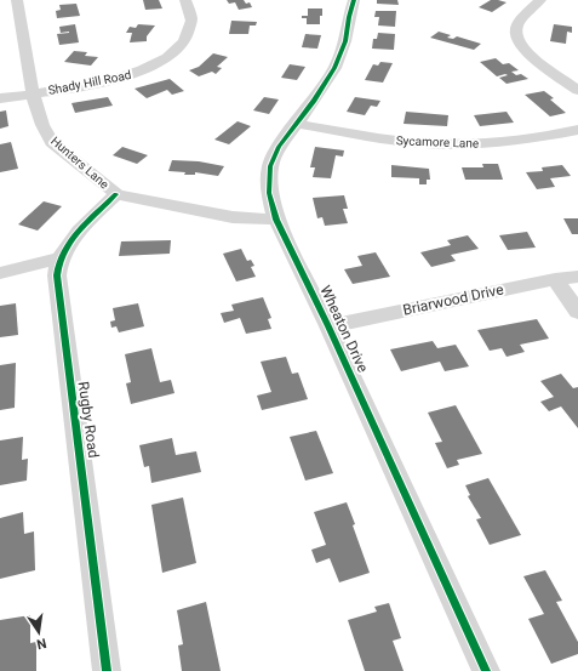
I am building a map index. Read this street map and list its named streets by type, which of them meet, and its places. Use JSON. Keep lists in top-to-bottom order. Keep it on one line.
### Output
{"streets":{"street":["Shady Hill Road","Sycamore Lane","Hunters Lane","Briarwood Drive","Wheaton Drive","Rugby Road"]},"crossings":[["Shady Hill Road","Hunters Lane"],["Sycamore Lane","Wheaton Drive"],["Hunters Lane","Wheaton Drive"],["Briarwood Drive","Wheaton Drive"]],"north":"bottom"}
